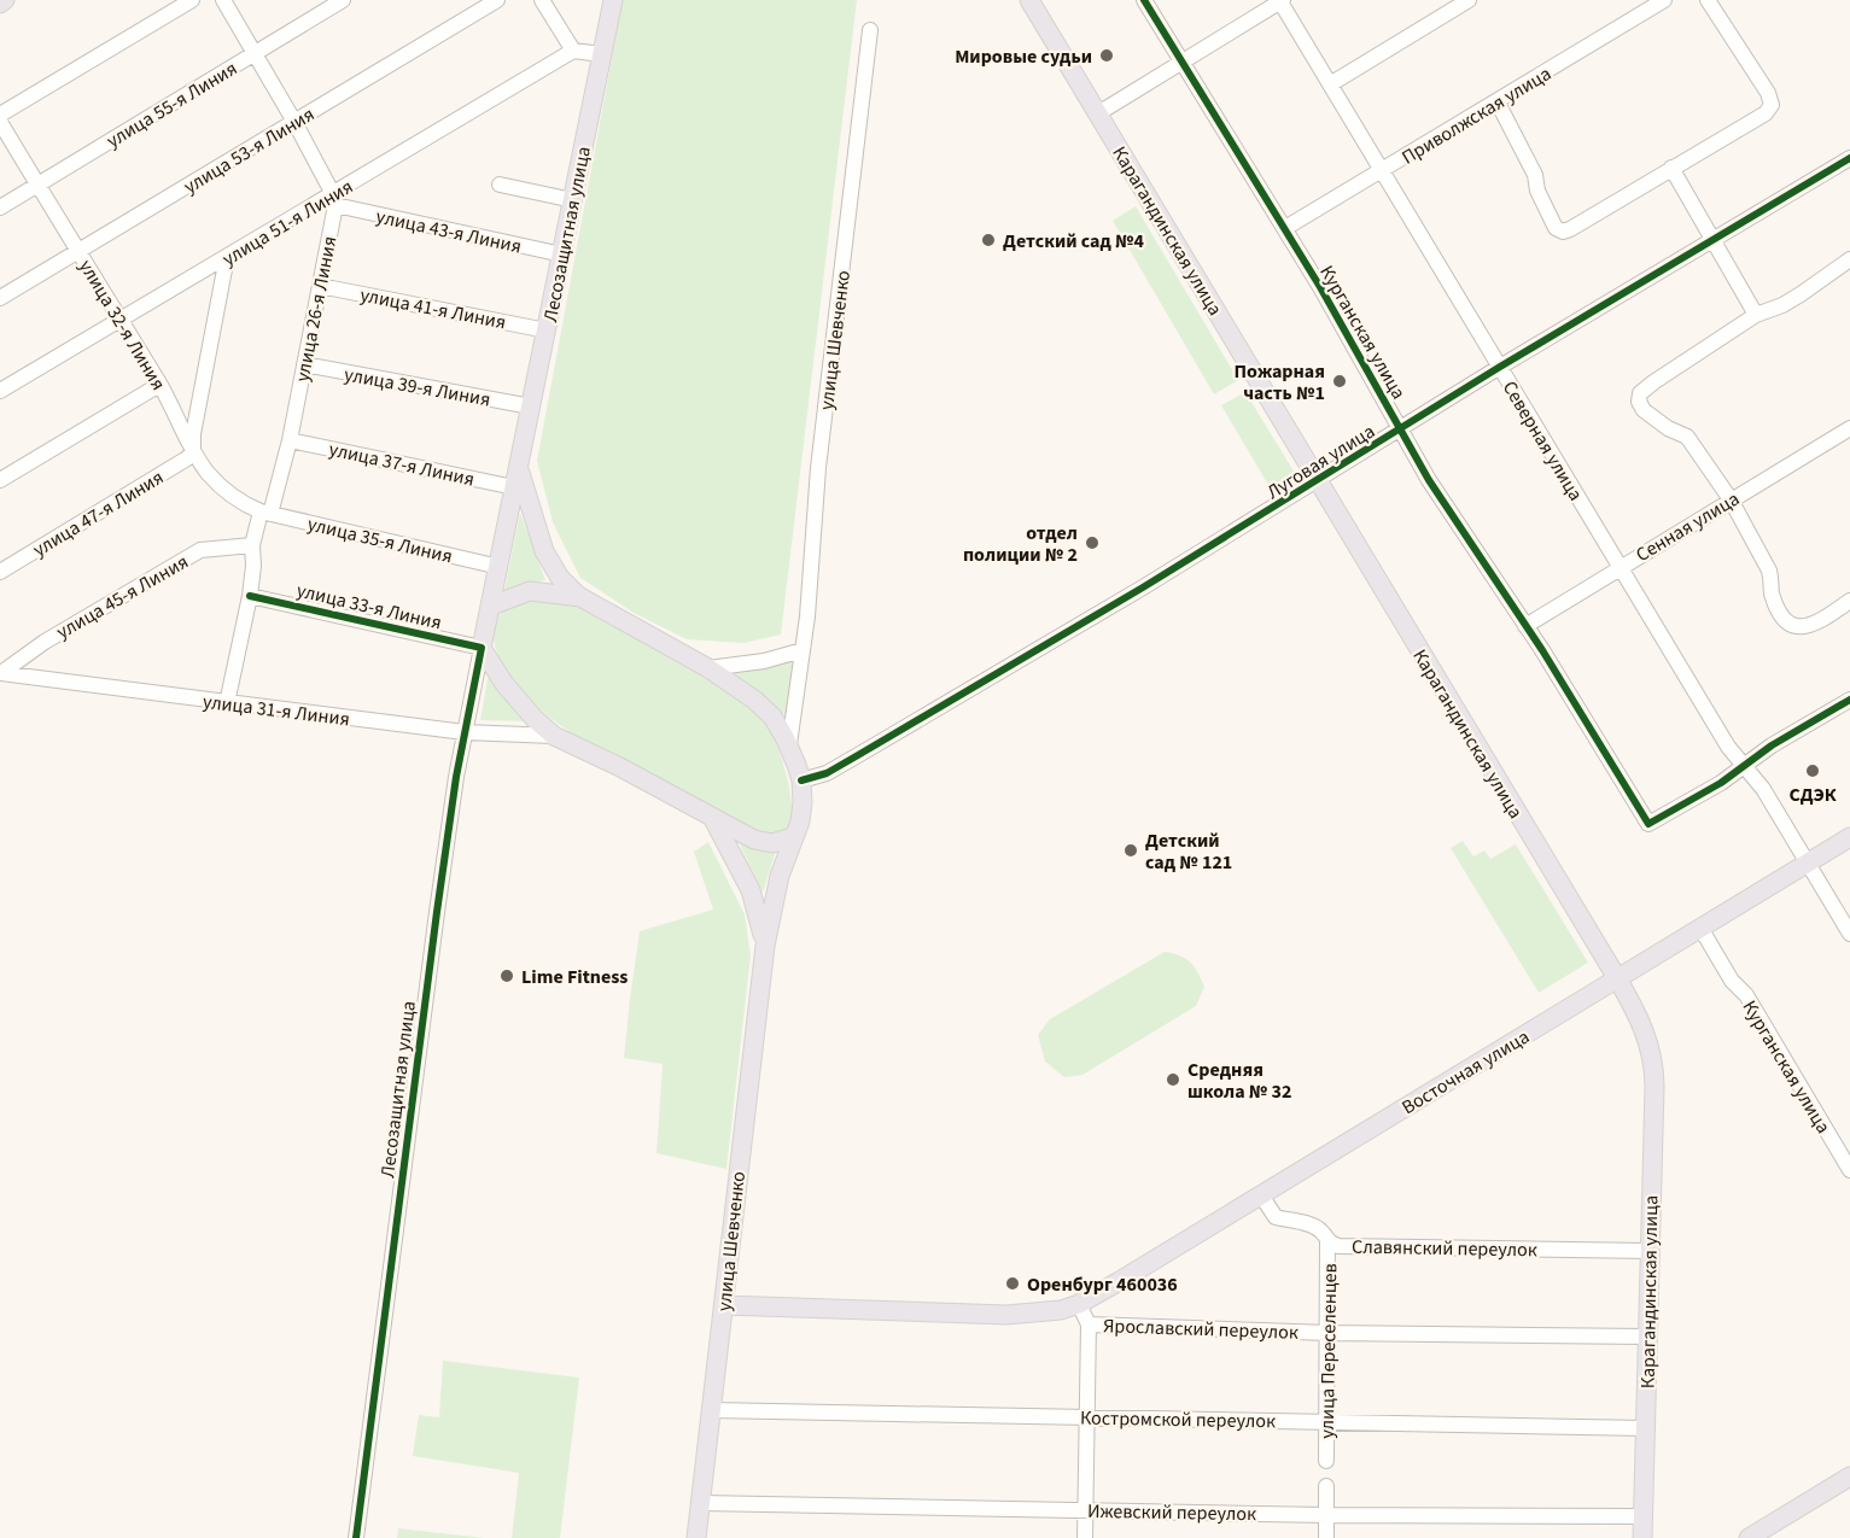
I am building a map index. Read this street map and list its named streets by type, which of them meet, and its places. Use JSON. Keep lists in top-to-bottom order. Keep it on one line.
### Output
{"streets":{"main road":["Карагандинская улица","Лесозащитная улица","улица Шевченко","Восточная улица","Ярославский переулок"],"street":["улица 55-я Линия","Приволжская улица","улица 53-я Линия","улица 51-я Линия","улица 43-я Линия","улица 41-я Линия","улица 26-я Линия","улица 32-я Линия","Курганская улица","улица 39-я Линия","Северная улица","Луговая улица","улица 37-я Линия","улица 47-я Линия","Сенная улица","улица 35-я Линия","улица 45-я Линия","улица 33-я Линия","улица 31-я Линия","Славянский переулок","улица Переселенцев","Костромской переулок","Ижевский переулок"]},"crossings":[["улица 55-я Линия","улица 32-я Линия"],["Приволжская улица","Курганская улица"],["Приволжская улица","Северная улица"],["улица 53-я Линия","улица 32-я Линия"],["улица 51-я Линия","улица 43-я Линия"],["улица 51-я Линия","улица 26-я Линия"],["улица 51-я Линия","улица 32-я Линия"],["улица 43-я Линия","Лесозащитная улица"],["улица 43-я Линия","улица 26-я Линия"],["Карагандинская улица","Луговая улица"],["Карагандинская улица","Восточная улица"],["Карагандинская улица","Славянский переулок"],["Карагандинская улица","Ярославский переулок"],["Карагандинская улица","Костромской переулок"],["Карагандинская улица","Ижевский переулок"],["Лесозащитная улица","улица 41-я Линия"],["Лесозащитная улица","улица 39-я Линия"],["Лесозащитная улица","улица 37-я Линия"],["Лесозащитная улица","улица 35-я Линия"],["Лесозащитная улица","улица 33-я Линия"],["Лесозащитная улица","улица 31-я Линия"],["улица 41-я Линия","улица 26-я Линия"],["улица 26-я Линия","улица 32-я Линия"],["улица 26-я Линия","улица 39-я Линия"],["улица 26-я Линия","улица 37-я Линия"],["улица 26-я Линия","улица 35-я Линия"],["улица 26-я Линия","улица 45-я Линия"],["улица 26-я Линия","улица 33-я Линия"],["улица 26-я Линия","улица 31-я Линия"],["улица 32-я Линия","улица 47-я Линия"],["улица 32-я Линия","улица 35-я Линия"],["Курганская улица","Северная улица"],["Курганская улица","Луговая улица"],["Курганская улица","Сенная улица"],["Курганская улица","Восточная улица"],["улица Шевченко","Луговая улица"],["улица Шевченко","Ярославский переулок"],["улица Шевченко","Костромской переулок"],["улица Шевченко","Ижевский переулок"],["Северная улица","Луговая улица"],["Северная улица","Сенная улица"],["Северная улица","Восточная улица"],["улица 45-я Линия","улица 31-я Линия"],["Восточная улица","Славянский переулок"],["Восточная улица","Ярославский переулок"],["Славянский переулок","улица Переселенцев"],["Ярославский переулок","улица Переселенцев"],["улица Переселенцев","Костромской переулок"]],"places":["Мировые судьи","Детский сад №4","Пожарная часть №1","отдел полиции № 2","СДЭК","Детский сад № 121","Lime Fitness","Средняя школа № 32","Оренбург 460036"]}
